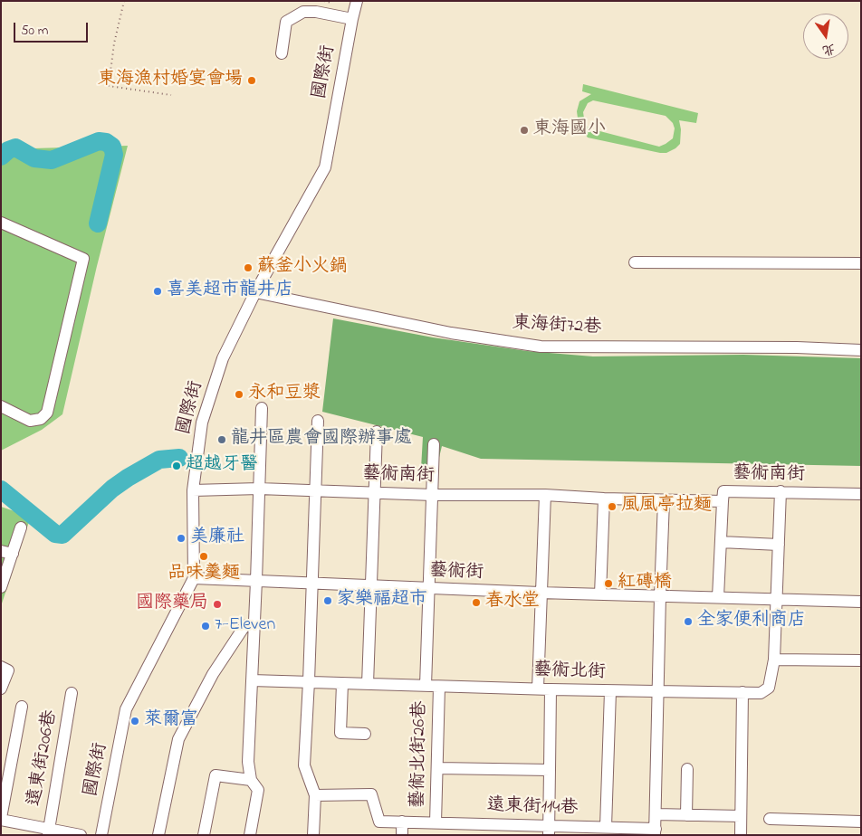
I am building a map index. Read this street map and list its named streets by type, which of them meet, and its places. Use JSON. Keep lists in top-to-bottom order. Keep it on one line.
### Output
{"streets":{"street":["國際街","東海街72巷","藝術南街","藝術街","藝術北街","藝術北街26巷","遠東街206巷","遠東街114巷"]},"crossings":[["國際街","東海街72巷"],["國際街","藝術南街"],["國際街","藝術街"],["藝術南街","藝術北街"],["藝術街","藝術北街"],["藝術北街","藝術北街26巷"],["藝術北街26巷","遠東街114巷"]],"places":["東海漁村婚宴會場","東海國小","蘇釜小火鍋","喜美超市龍井店","永和豆漿","龍井區農會國際辦事處","超越牙醫","風風亭拉麵","美廉社","品味羹麵","紅磚橋","家樂福超市","春水堂","國際藥局","全家便利商店","7-Eleven","萊爾富"],"scale_bar":"50 m","north":"bottom"}
